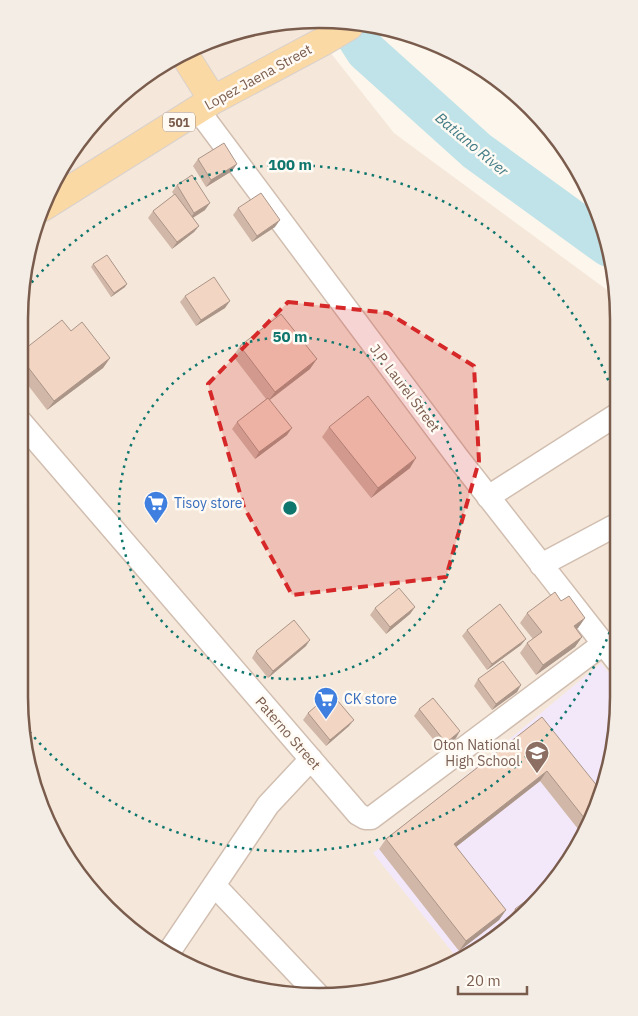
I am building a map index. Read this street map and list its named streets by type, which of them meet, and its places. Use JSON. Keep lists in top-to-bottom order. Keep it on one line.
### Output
{"streets":{"main road":["Lopez Jaena Street","501"],"street":["J.P. Laurel Street","Paterno Street"]},"crossings":[["Lopez Jaena Street","J.P. Laurel Street"],["J.P. Laurel Street","Paterno Street"]],"water":["Batiano River"],"places":{"supermarket":["Tisoy store","CK store"],"school or university":["Oton National High School"]},"scale_bar":"20 m","rings":["100 m","50 m"]}
